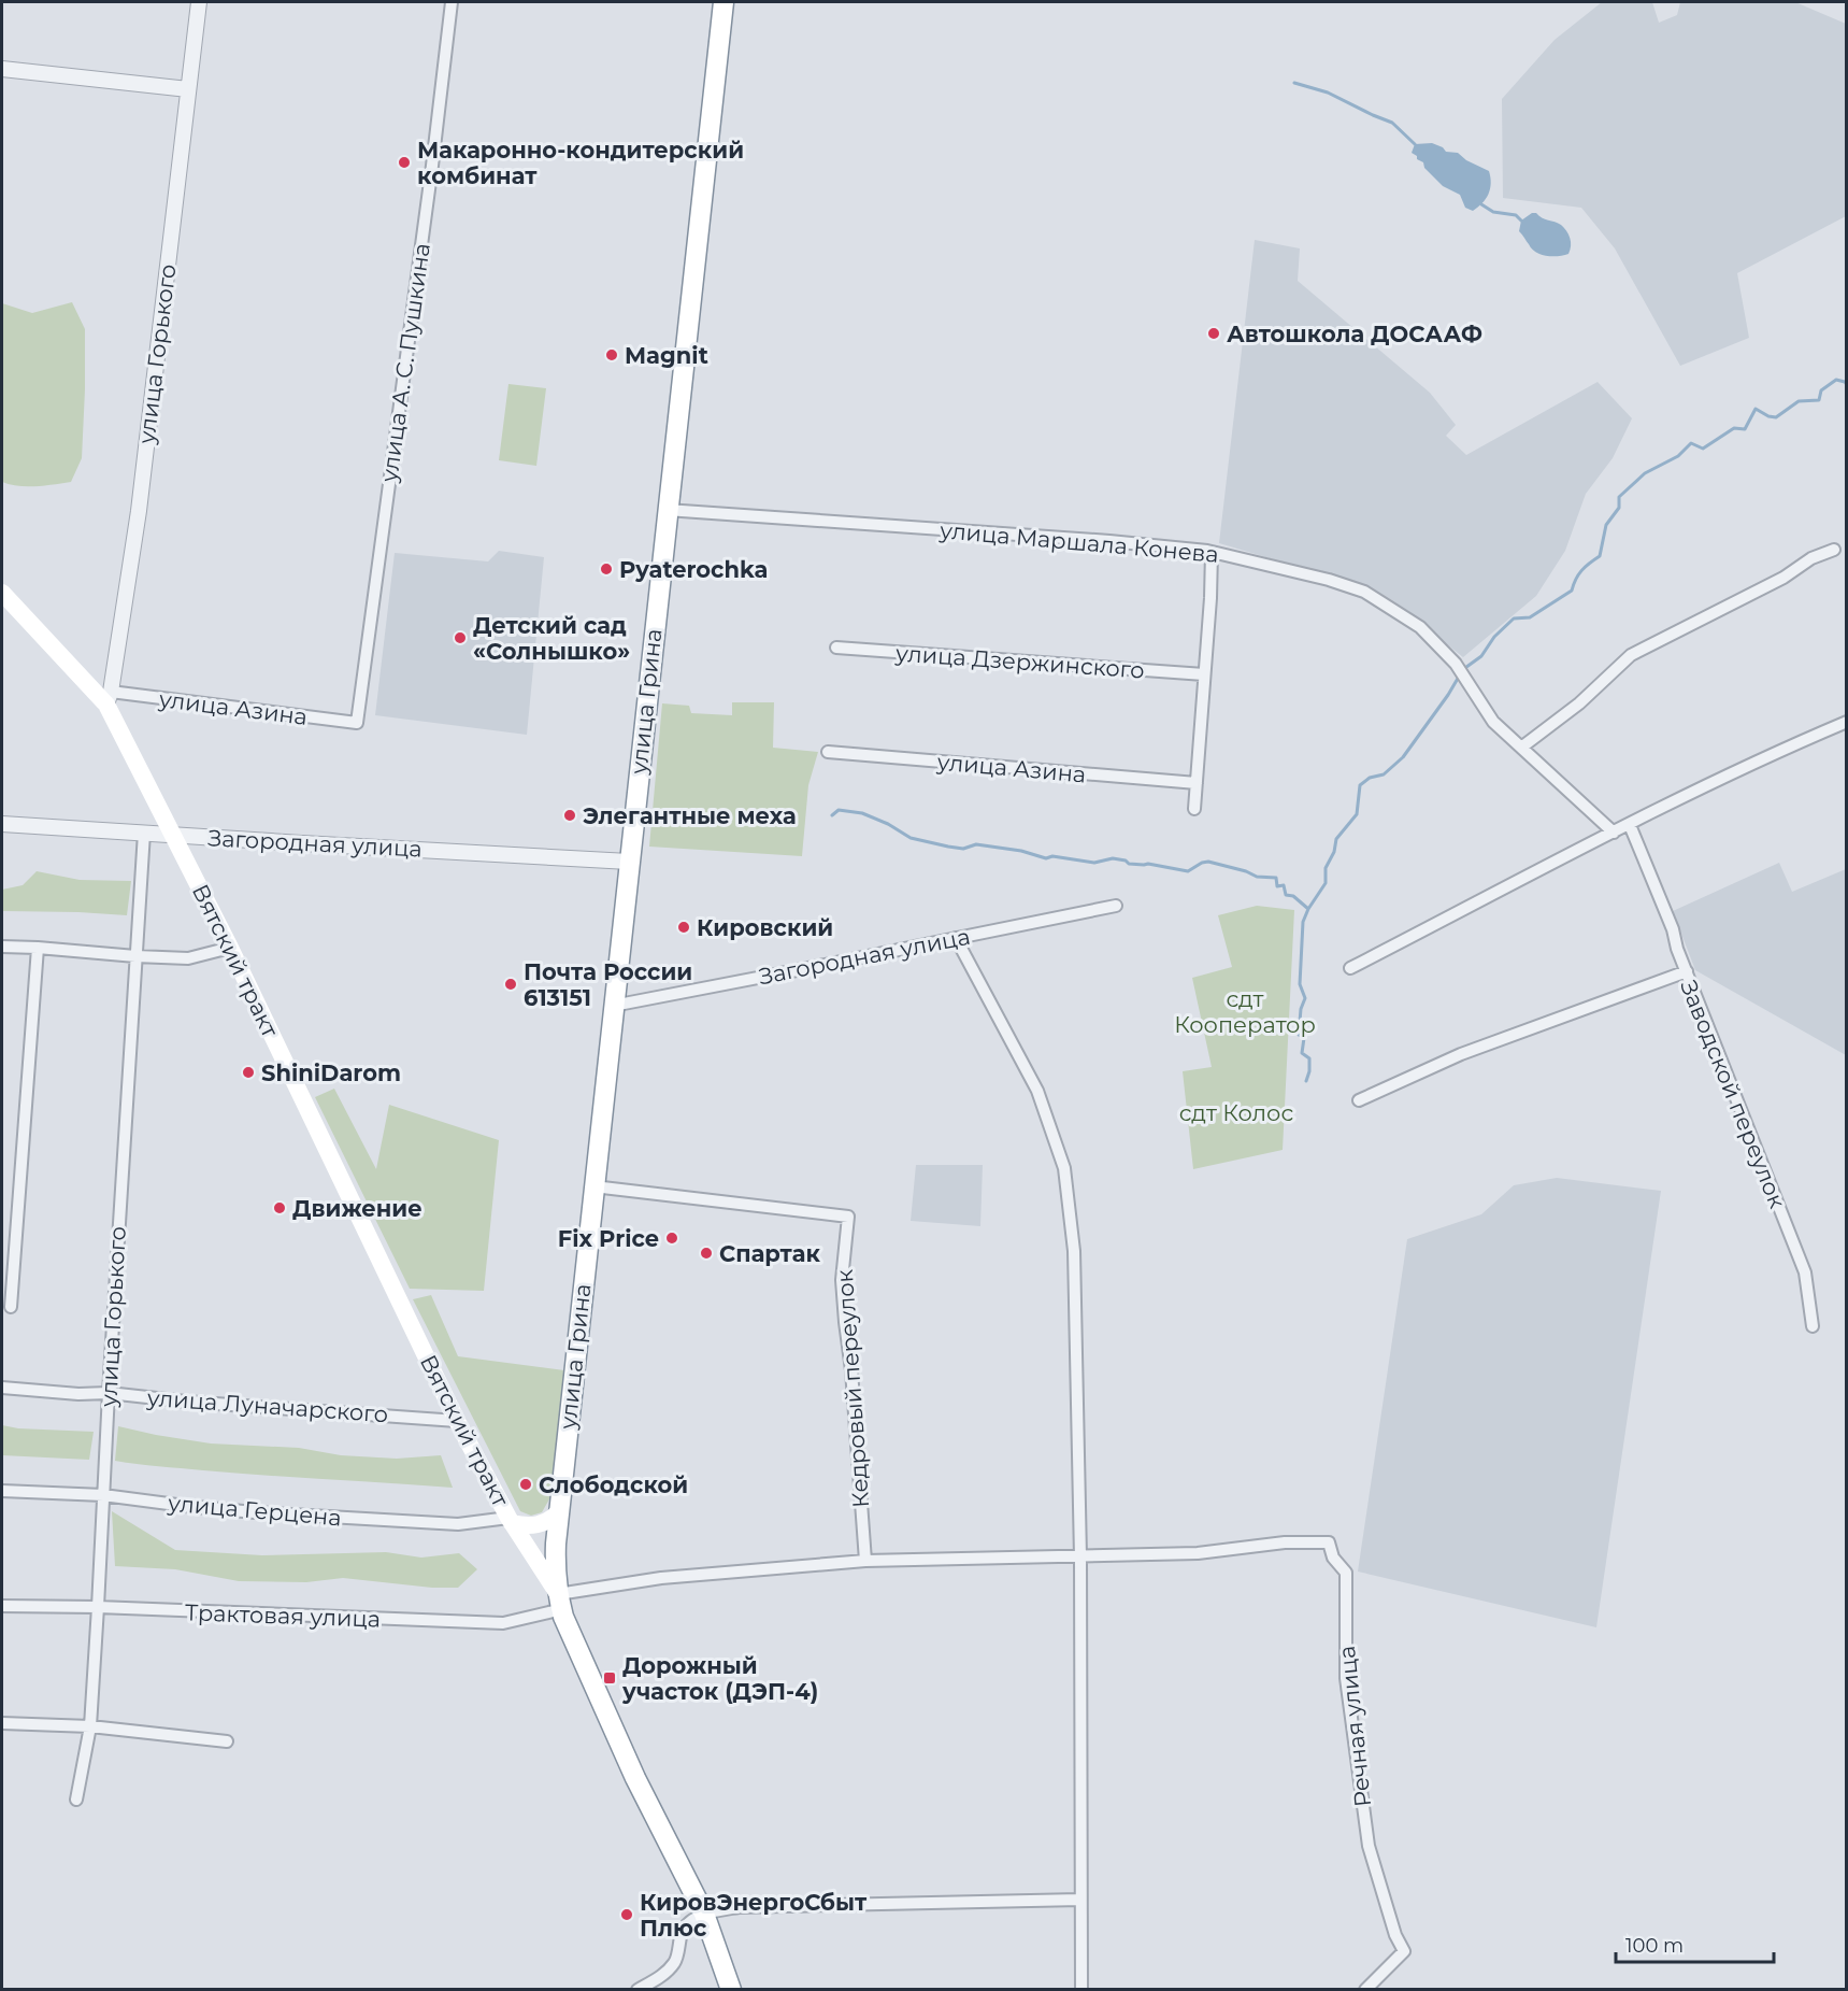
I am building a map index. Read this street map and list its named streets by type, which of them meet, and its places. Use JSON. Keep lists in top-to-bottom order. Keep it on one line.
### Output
{"streets":{"highway":["улица Грина"],"main road":["Вятский тракт"],"street":["улица Горького","улица А. С. Пушкина","улица Маршала Конева","улица Дзержинского","улица Азина","Загородная улица","Заводской переулок","Кедровый переулок","улица Луначарского","улица Герцена","Трактовая улица","Речная улица"]},"crossings":[["улица Горького","улица Азина"],["улица Горького","Загородная улица"],["улица Горького","Вятский тракт"],["улица Горького","улица Луначарского"],["улица Горького","улица Герцена"],["улица Горького","Трактовая улица"],["улица А. С. Пушкина","улица Азина"],["улица Маршала Конева","улица Грина"],["улица Грина","Загородная улица"],["улица Грина","Вятский тракт"],["улица Грина","Кедровый переулок"],["улица Грина","Трактовая улица"],["улица Азина","Вятский тракт"],["Загородная улица","Вятский тракт"],["Вятский тракт","улица Луначарского"],["Вятский тракт","улица Герцена"],["Вятский тракт","Трактовая улица"]],"parks":["сдт Кооператор","сдт Колос"],"places":{"other":["Макаронно-кондитерский комбинат","Автошкола ДОСААФ","Magnit","Pyaterochka","Детский сад «Солнышко»","Элегантные меха","Кировский","Почта России 613151","ShiniDarom","Движение","Fix Price","Спартак","Слободской","КировЭнергоСбыт Плюс"],"transit":["Дорожный участок (ДЭП-4)"]},"scale_bar":"100 m"}
